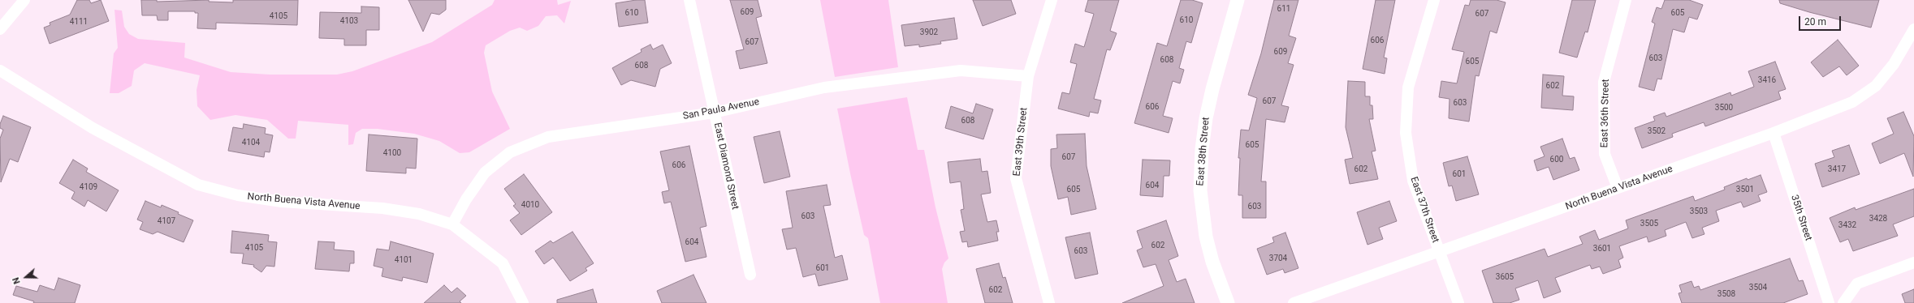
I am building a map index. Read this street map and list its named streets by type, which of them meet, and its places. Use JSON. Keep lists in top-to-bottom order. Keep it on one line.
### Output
{"streets":{"street":["San Paula Avenue","East 36th Street","East 39th Street","East 38th Street","East Diamond Street","North Buena Vista Avenue","East 37th Street","35th Street"]},"crossings":[["San Paula Avenue","East 39th Street"],["San Paula Avenue","East Diamond Street"],["San Paula Avenue","North Buena Vista Avenue"],["East 36th Street","North Buena Vista Avenue"],["North Buena Vista Avenue","East 37th Street"],["North Buena Vista Avenue","35th Street"]],"house_numbers":["611","609","610","605","607","4105","610","4103","4111","3902","606","607","609","603","608","605","608","3416","602","607","603","606","3500","608","3502","4104","605","4100","607","600","606","602","3417","601","604","4109","605","3501","4010","603","3503","603","3428","4107","3505","3432","604","602","4105","3601","603","3704","4101","601","3605","3504","602","3508"],"scale_bar":"20 m","north":"left"}
